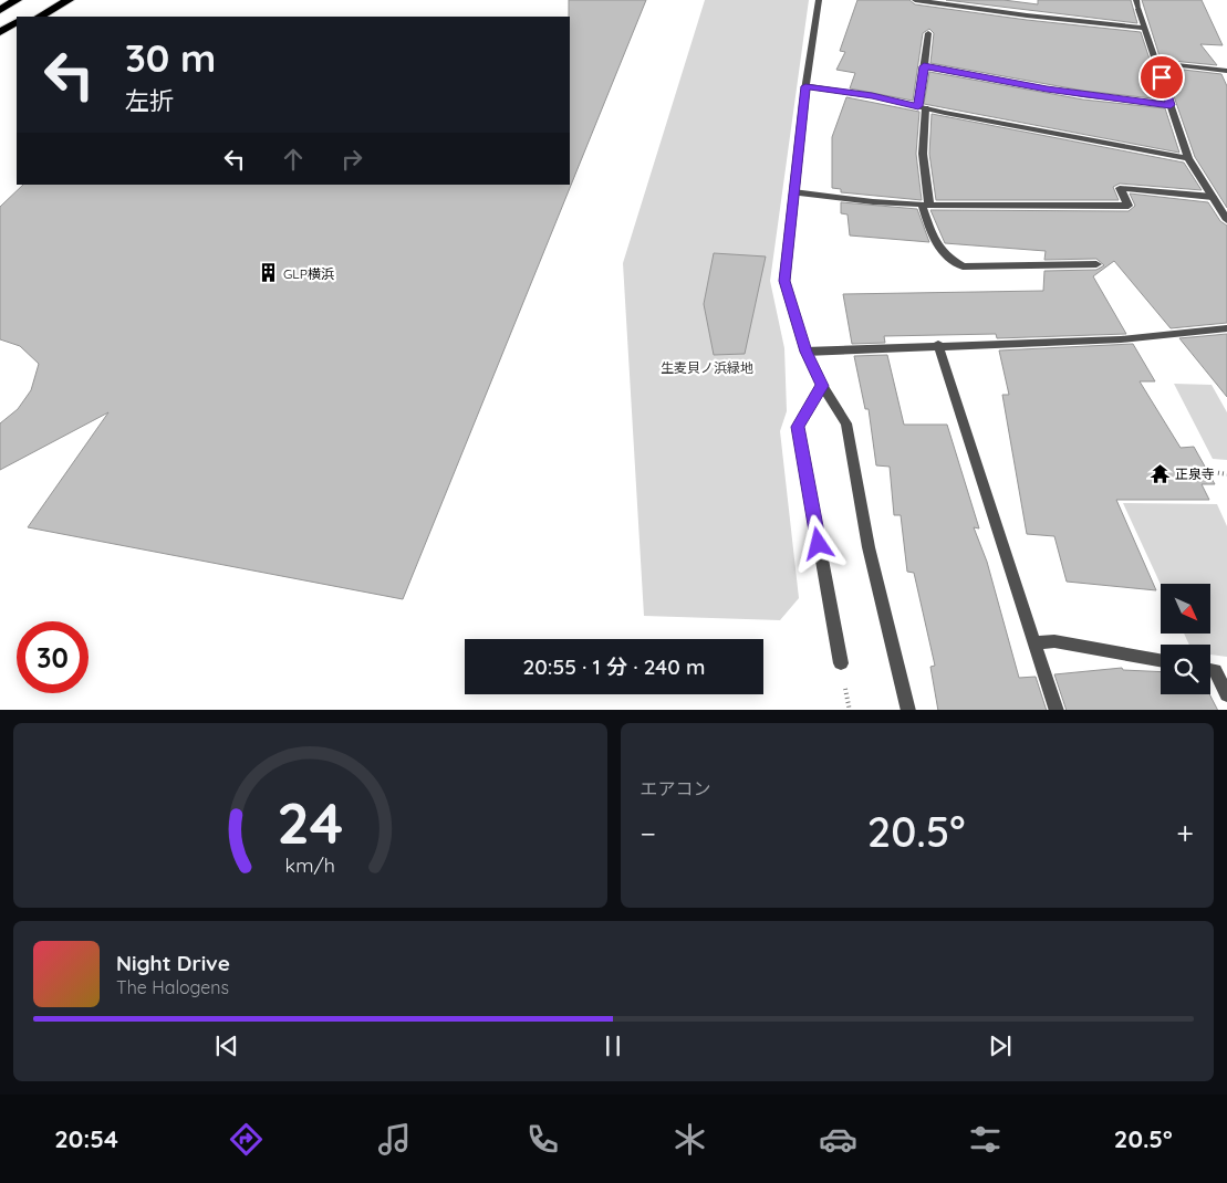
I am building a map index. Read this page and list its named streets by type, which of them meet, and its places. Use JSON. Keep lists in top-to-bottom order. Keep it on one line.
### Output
{"parks":["生麦貝ノ浜緑地"],"places":{"building":["GLP横浜"],"temple":["正泉寺"]},"north":"bottom right","page":{"turn":["30 m","左折"],"limit":"30","trip":"20:55 · 1 分 · 240 m","tile":"エアコン","heat":["−","20.5°","+"],"song":["Night Drive","The Halogens"],"tabs":["20:54","20.5°"],"gauge":["24","km/h"]}}
